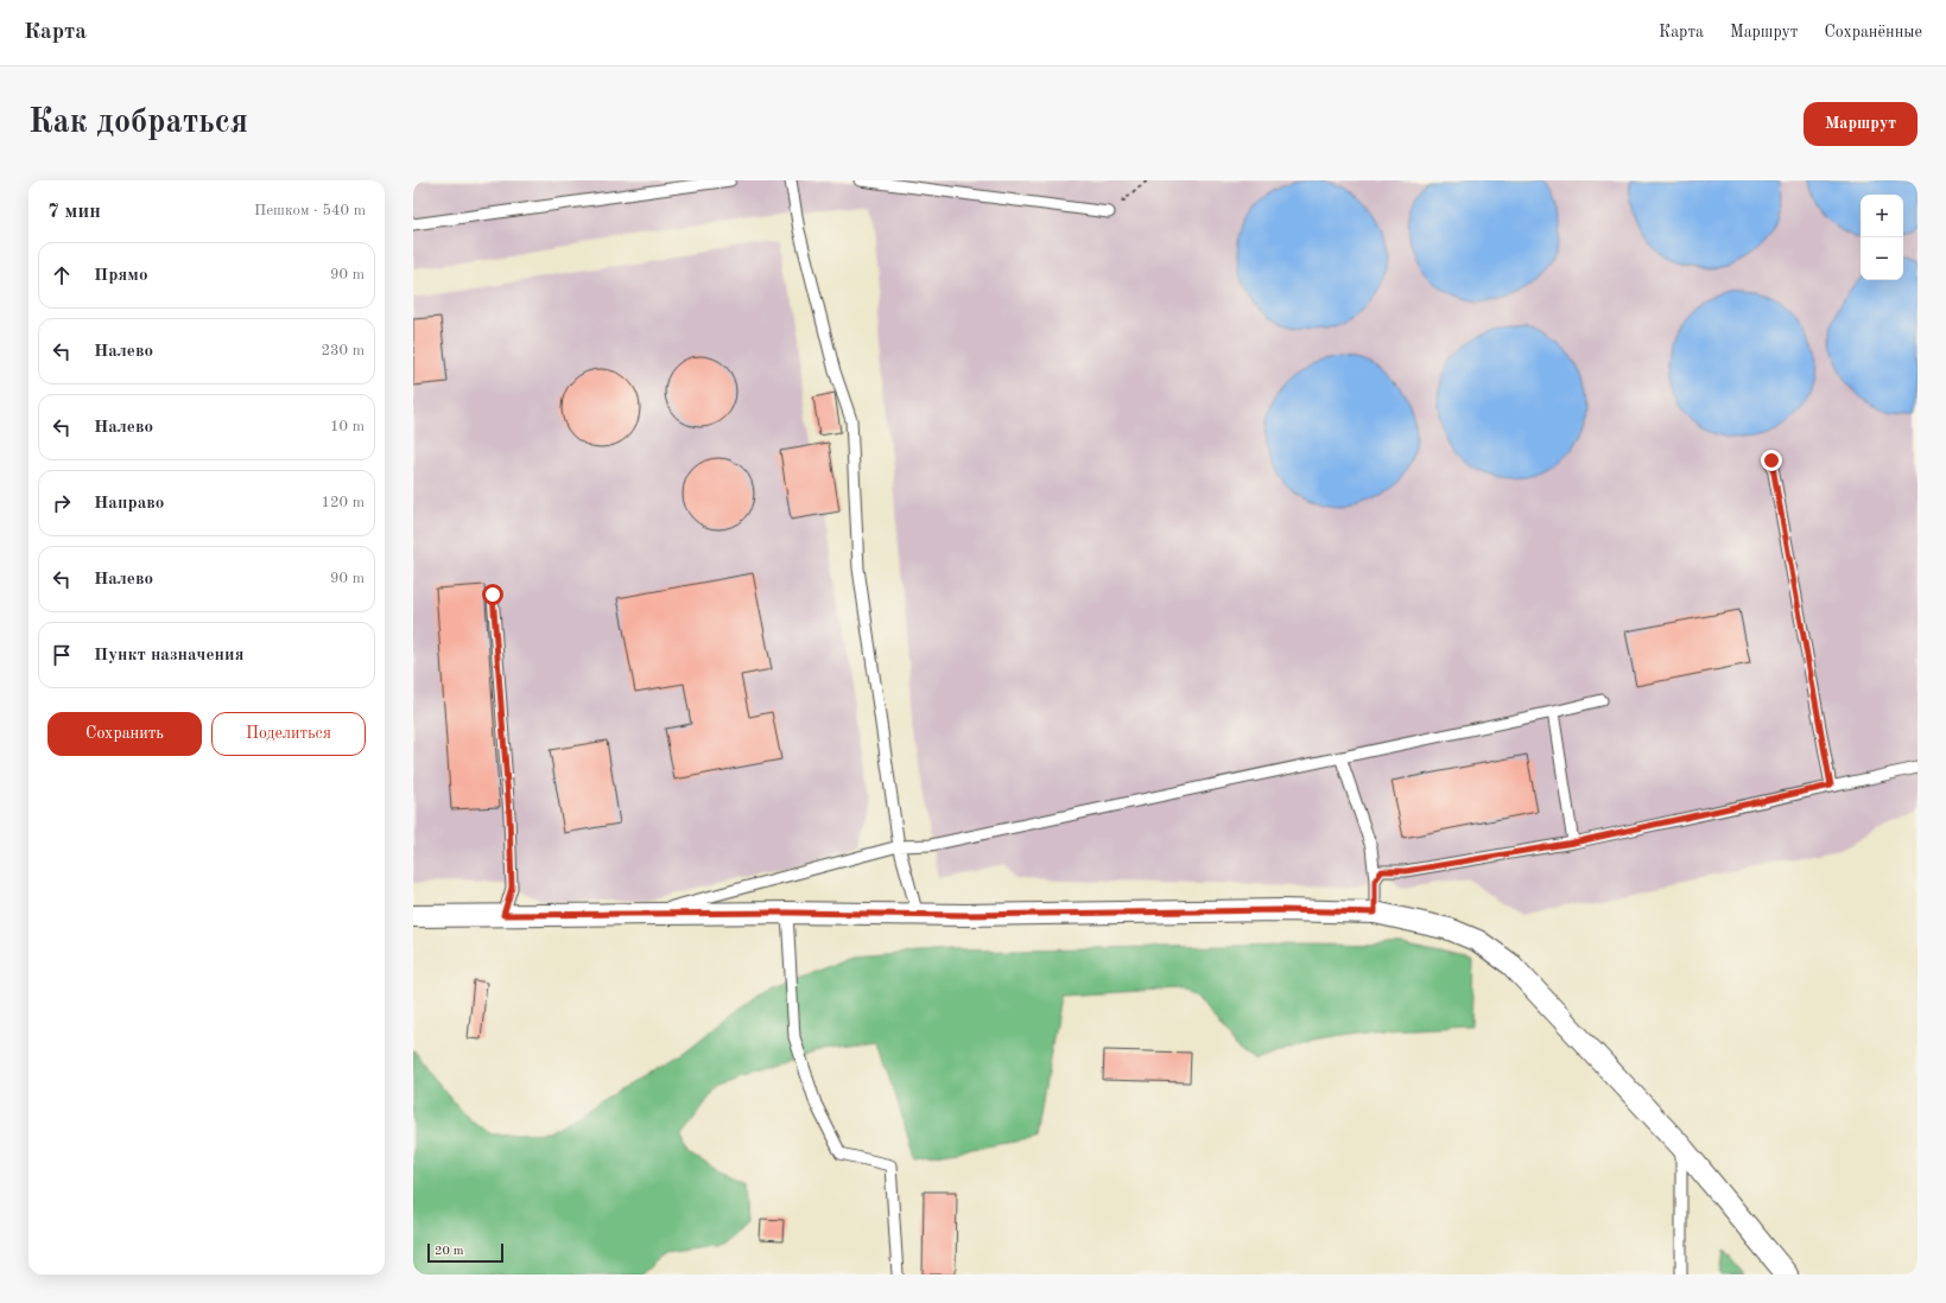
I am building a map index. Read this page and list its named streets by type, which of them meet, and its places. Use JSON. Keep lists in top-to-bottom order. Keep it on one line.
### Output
{"scale_bar":"20 m","page":{"header":"Карта","nav":["Карта","Маршрут","Сохранённые"],"buttons":["Маршрут",["Сохранить","Поделиться"]],"title":"Как добраться","heading":["7 мин","Пешком · 540 m"],"map_buttons":["+","−"],"list":[["Прямо","90 m"],["Налево","230 m"],["Налево","10 m"],["Направо","120 m"],["Налево","90 m"],"Пункт назначения"],"scale":"20 m"}}
